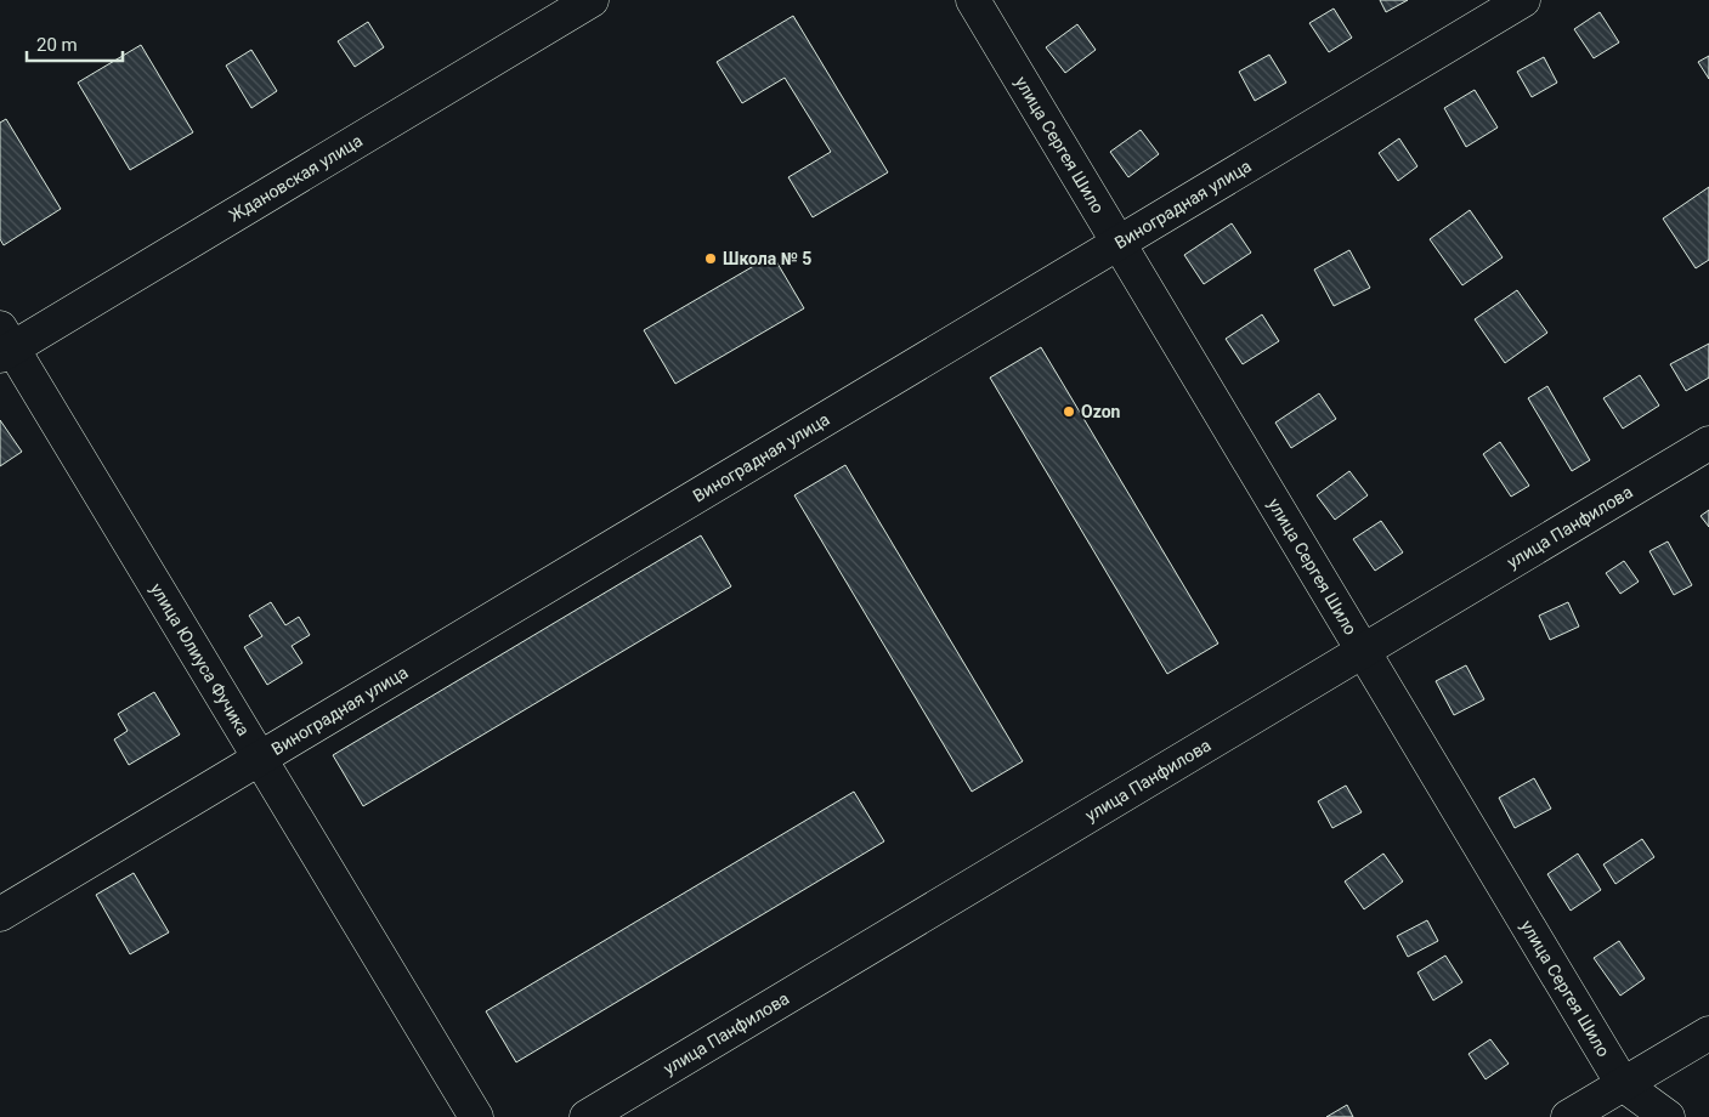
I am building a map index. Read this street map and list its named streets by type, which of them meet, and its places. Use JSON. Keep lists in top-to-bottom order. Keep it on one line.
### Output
{"streets":{"street":["улица Сергея Шило","Ждановская улица","Виноградная улица","улица Панфилова","улица Юлиуса Фучика"]},"crossings":[["улица Сергея Шило","Виноградная улица"],["улица Сергея Шило","улица Панфилова"],["Ждановская улица","улица Юлиуса Фучика"],["Виноградная улица","улица Юлиуса Фучика"]],"places":["Школа № 5","Ozon"],"scale_bar":"20 m"}
